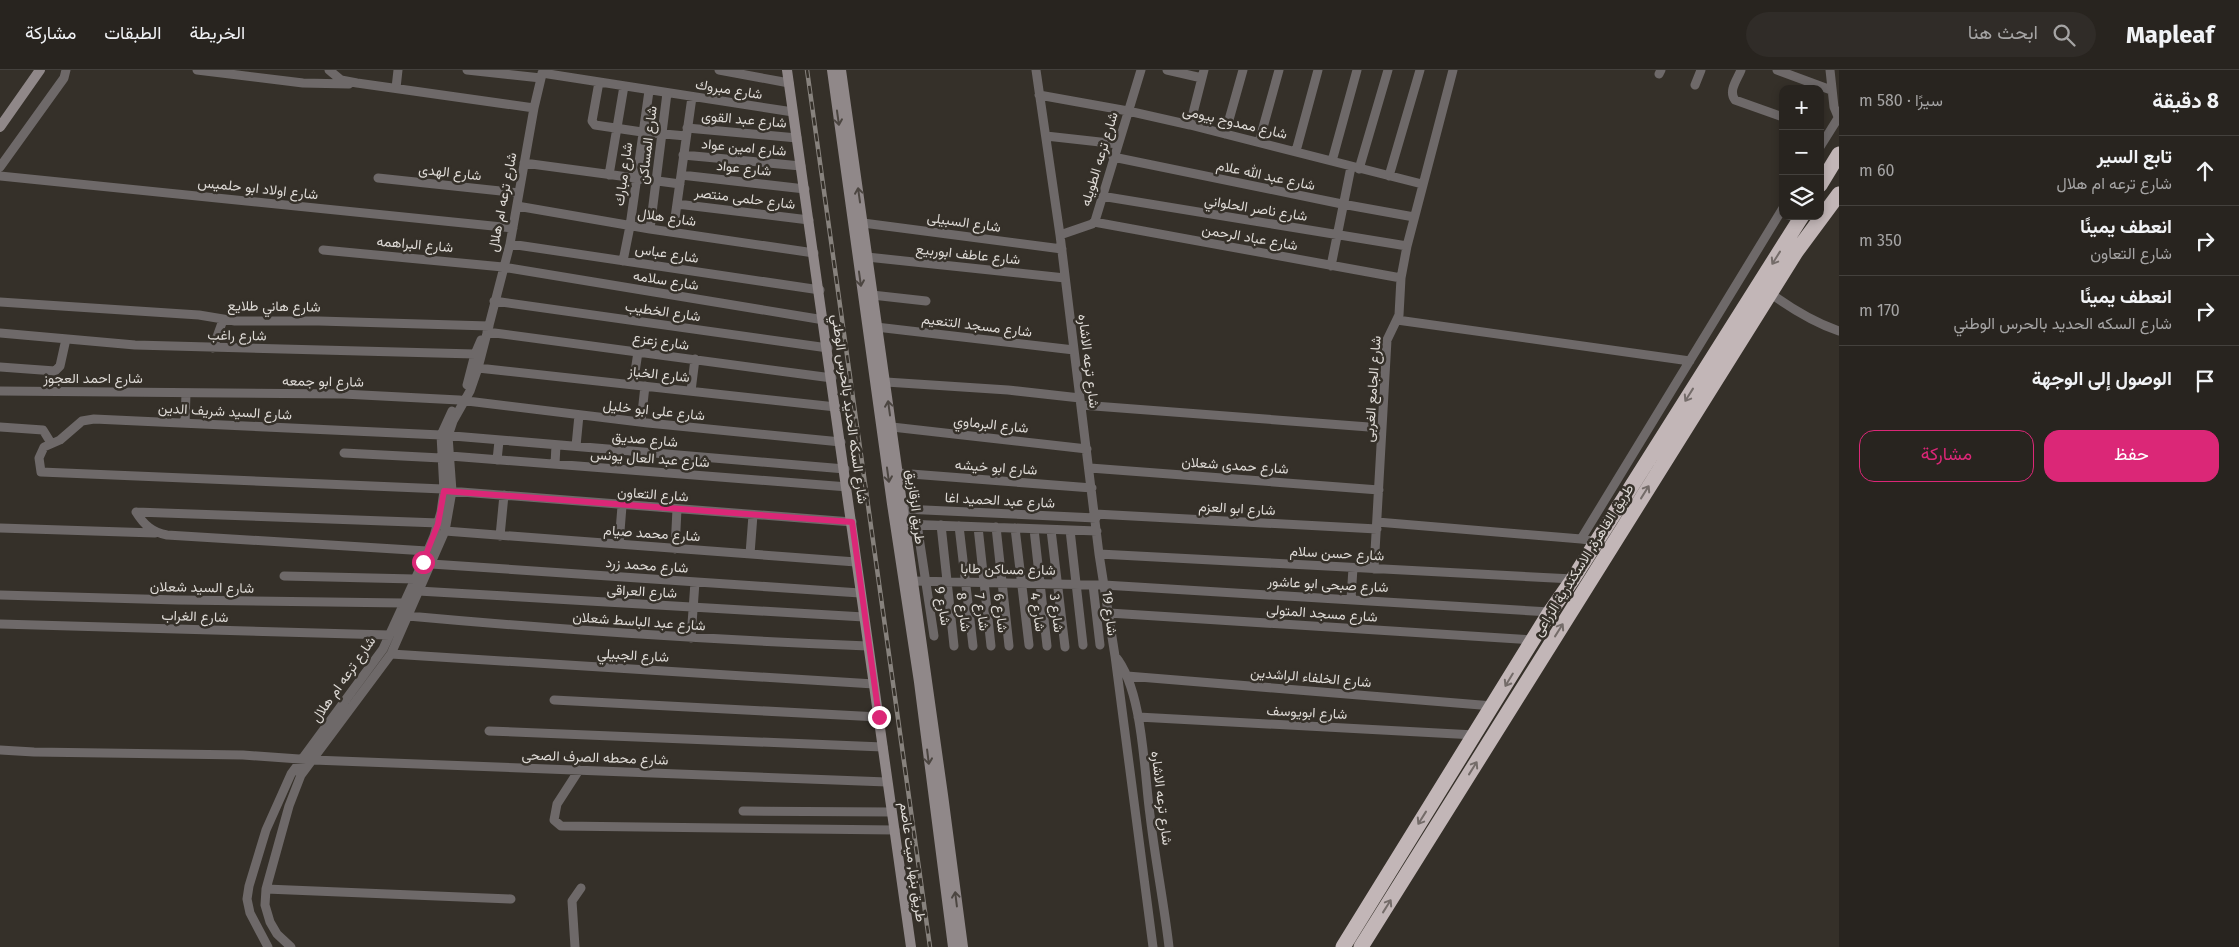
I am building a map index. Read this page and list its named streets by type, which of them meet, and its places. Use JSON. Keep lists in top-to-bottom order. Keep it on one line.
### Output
{"streets":{"highway":["طريق القاهرة, الاسكندرية الزراعى"],"main road":["شارع السكه الحديد بالحرس الوطني","طريق الزقازيق","طريق بنها, ميت عاصم"],"street":["شارع مبروك","شارع عبد القوى","شارع ممدوح بيومى","شارع المساكن","شارع امين عواد","شارع ترعه الطويله","شارع عواد","شارع الهدى","شارع مبارك","شارع عبد الله علام","شارع اولاد ابو حلميس","شارع حلمى منتصر","شارع ترعه ام هلال","شارع ناصر الحلواني","شارع هلال","شارع السبيلى","شارع عباد الرحمن","شارع البراهمه","شارع عباس","شارع عاطف ابوربيع","شارع سلامه","شارع هاني طلايع","شارع الخطيب","شارع مسجد التنعيم","شارع راغب","شارع زعزع","شارع ترعه الاشاره","شارع الخباز","شارع احمد العجوز","شارع ابو جمعه","شارع الجامع الغربى","شارع على ابو خليل","شارع السيد شريف الدين","شارع البرماوي","شارع صديق","شارع عبد العال يونس","شارع حمدى شعلان","شارع ابو خيشه","شارع التعاون","شارع عبد الحميد اغا","شارع ابو العزم","شارع محمد صيام","شارع حسن سلام","شارع محمد زرد","شارع مساكن طابا","شارع صبحى ابو عاشور","شارع السيد شعلان","شارع العراقى","شارع 9","شارع 8","شارع 7","شارع 4","شارع 6","شارع 3","شارع 19","شارع مسجد المتولى","شارع الغراب","شارع عبد الباسط شعلان","شارع الجبيلي","شارع الخلفاء الراشدين","شارع ابويوسف","شارع محطه الصرف الصحى"]},"crossings":[["شارع مبروك","شارع عبد القوى"],["شارع مبروك","شارع المساكن"],["شارع مبروك","شارع مبارك"],["شارع مبروك","شارع ترعه ام هلال"],["شارع مبروك","شارع السكه الحديد بالحرس الوطني"],["شارع عبد القوى","شارع المساكن"],["شارع عبد القوى","شارع مبارك"],["شارع عبد القوى","شارع السكه الحديد بالحرس الوطني"],["شارع ممدوح بيومى","شارع ترعه الطويله"],["شارع ممدوح بيومى","شارع ترعه الاشاره"],["شارع ممدوح بيومى","شارع الجامع الغربى"],["شارع المساكن","شارع عواد"],["شارع المساكن","شارع هلال"],["شارع امين عواد","شارع السكه الحديد بالحرس الوطني"],["شارع ترعه الطويله","شارع عبد الله علام"],["شارع ترعه الطويله","شارع ناصر الحلواني"],["شارع ترعه الطويله","شارع عباد الرحمن"],["شارع ترعه الطويله","شارع ترعه الاشاره"],["شارع عواد","شارع مبارك"],["شارع عواد","شارع ترعه ام هلال"],["شارع عواد","شارع السكه الحديد بالحرس الوطني"],["شارع الهدى","شارع ترعه ام هلال"],["شارع مبارك","شارع هلال"],["شارع مبارك","شارع عباس"],["شارع عبد الله علام","شارع الجامع الغربى"],["شارع اولاد ابو حلميس","شارع ترعه ام هلال"],["شارع حلمى منتصر","شارع السكه الحديد بالحرس الوطني"],["شارع ترعه ام هلال","شارع هلال"],["شارع ترعه ام هلال","شارع البراهمه"],["شارع ترعه ام هلال","شارع عباس"],["شارع ترعه ام هلال","شارع سلامه"],["شارع ترعه ام هلال","شارع هاني طلايع"],["شارع ترعه ام هلال","شارع الخطيب"],["شارع ترعه ام هلال","شارع راغب"],["شارع ترعه ام هلال","شارع زعزع"],["شارع ترعه ام هلال","شارع الخباز"],["شارع ترعه ام هلال","شارع ابو جمعه"],["شارع ترعه ام هلال","شارع على ابو خليل"],["شارع ترعه ام هلال","شارع السيد شريف الدين"],["شارع ترعه ام هلال","شارع صديق"],["شارع ترعه ام هلال","شارع عبد العال يونس"],["شارع ترعه ام هلال","شارع التعاون"],["شارع ترعه ام هلال","شارع محمد صيام"],["شارع ترعه ام هلال","شارع محمد زرد"],["شارع ترعه ام هلال","شارع السيد شعلان"],["شارع ترعه ام هلال","شارع العراقى"],["شارع ترعه ام هلال","شارع الغراب"],["شارع ترعه ام هلال","شارع عبد الباسط شعلان"],["شارع ترعه ام هلال","شارع الجبيلي"],["شارع ترعه ام هلال","شارع محطه الصرف الصحى"],["شارع ناصر الحلواني","شارع الجامع الغربى"],["شارع هلال","شارع السكه الحديد بالحرس الوطني"],["شارع السبيلى","شارع ترعه الاشاره"],["شارع السبيلى","طريق الزقازيق"],["شارع عباد الرحمن","شارع الجامع الغربى"],["شارع البراهمه","شارع سلامه"],["شارع عباس","شارع السكه الحديد بالحرس الوطني"],["شارع عاطف ابوربيع","شارع ترعه الاشاره"],["شارع عاطف ابوربيع","طريق الزقازيق"],["شارع سلامه","شارع السكه الحديد بالحرس الوطني"],["شارع هاني طلايع","شارع زعزع"],["شارع الخطيب","شارع السكه الحديد بالحرس الوطني"],["شارع مسجد التنعيم","شارع ترعه الاشاره"],["شارع مسجد التنعيم","طريق الزقازيق"],["شارع زعزع","شارع السكه الحديد بالحرس الوطني"],["شارع ترعه الاشاره","شارع البرماوي"],["شارع ترعه الاشاره","شارع حمدى شعلان"],["شارع ترعه الاشاره","شارع ابو خيشه"],["شارع ترعه الاشاره","شارع عبد الحميد اغا"],["شارع ترعه الاشاره","شارع ابو العزم"],["شارع ترعه الاشاره","شارع حسن سلام"],["شارع ترعه الاشاره","شارع مساكن طابا"],["شارع ترعه الاشاره","شارع صبحى ابو عاشور"],["شارع ترعه الاشاره","شارع مسجد المتولى"],["شارع ترعه الاشاره","شارع الخلفاء الراشدين"],["شارع ترعه الاشاره","شارع ابويوسف"],["شارع الخباز","شارع السكه الحديد بالحرس الوطني"],["شارع احمد العجوز","شارع ابو جمعه"],["شارع ابو جمعه","شارع على ابو خليل"],["شارع الجامع الغربى","شارع حمدى شعلان"],["شارع الجامع الغربى","شارع ابو العزم"],["شارع الجامع الغربى","شارع حسن سلام"],["شارع السكه الحديد بالحرس الوطني","شارع على ابو خليل"],["شارع السكه الحديد بالحرس الوطني","شارع صديق"],["شارع السكه الحديد بالحرس الوطني","شارع عبد العال يونس"],["شارع السكه الحديد بالحرس الوطني","شارع التعاون"],["شارع السكه الحديد بالحرس الوطني","شارع محمد صيام"],["شارع السكه الحديد بالحرس الوطني","شارع محمد زرد"],["شارع السكه الحديد بالحرس الوطني","شارع العراقى"],["شارع السكه الحديد بالحرس الوطني","شارع عبد الباسط شعلان"],["شارع السكه الحديد بالحرس الوطني","شارع الجبيلي"],["شارع السكه الحديد بالحرس الوطني","شارع محطه الصرف الصحى"],["شارع السكه الحديد بالحرس الوطني","طريق بنها, ميت عاصم"],["شارع السيد شريف الدين","شارع صديق"],["شارع السيد شريف الدين","شارع التعاون"],["شارع البرماوي","طريق الزقازيق"],["شارع ابو خيشه","طريق الزقازيق"],["شارع عبد الحميد اغا","طريق الزقازيق"],["شارع عبد الحميد اغا","شارع ابو العزم"],["طريق الزقازيق","شارع مساكن طابا"],["شارع ابو العزم","طريق القاهرة, الاسكندرية الزراعى"],["شارع حسن سلام","طريق القاهرة, الاسكندرية الزراعى"],["طريق القاهرة, الاسكندرية الزراعى","شارع صبحى ابو عاشور"],["طريق القاهرة, الاسكندرية الزراعى","شارع مسجد المتولى"],["طريق القاهرة, الاسكندرية الزراعى","شارع الخلفاء الراشدين"],["طريق القاهرة, الاسكندرية الزراعى","شارع ابويوسف"],["شارع مساكن طابا","شارع صبحى ابو عاشور"],["شارع مساكن طابا","شارع 9"],["شارع مساكن طابا","شارع 8"],["شارع مساكن طابا","شارع 7"],["شارع مساكن طابا","شارع 4"],["شارع مساكن طابا","شارع 6"],["شارع مساكن طابا","شارع 3"],["شارع مساكن طابا","شارع 19"],["شارع محطه الصرف الصحى","طريق بنها, ميت عاصم"]],"page":{"header":"Mapleaf","search":"ابحث هنا","nav":["الخريطة","الطبقات","مشاركة"],"heading":["8 دقيقة","سيرًا · 580 m"],"map_buttons":["+","−"],"list":[["تابع السير","شارع ترعه ام هلال","60 m"],["انعطف يمينًا","شارع التعاون","350 m"],["انعطف يمينًا","شارع السكه الحديد بالحرس الوطني","170 m"],"الوصول إلى الوجهة"],"buttons":["حفظ","مشاركة"]}}
